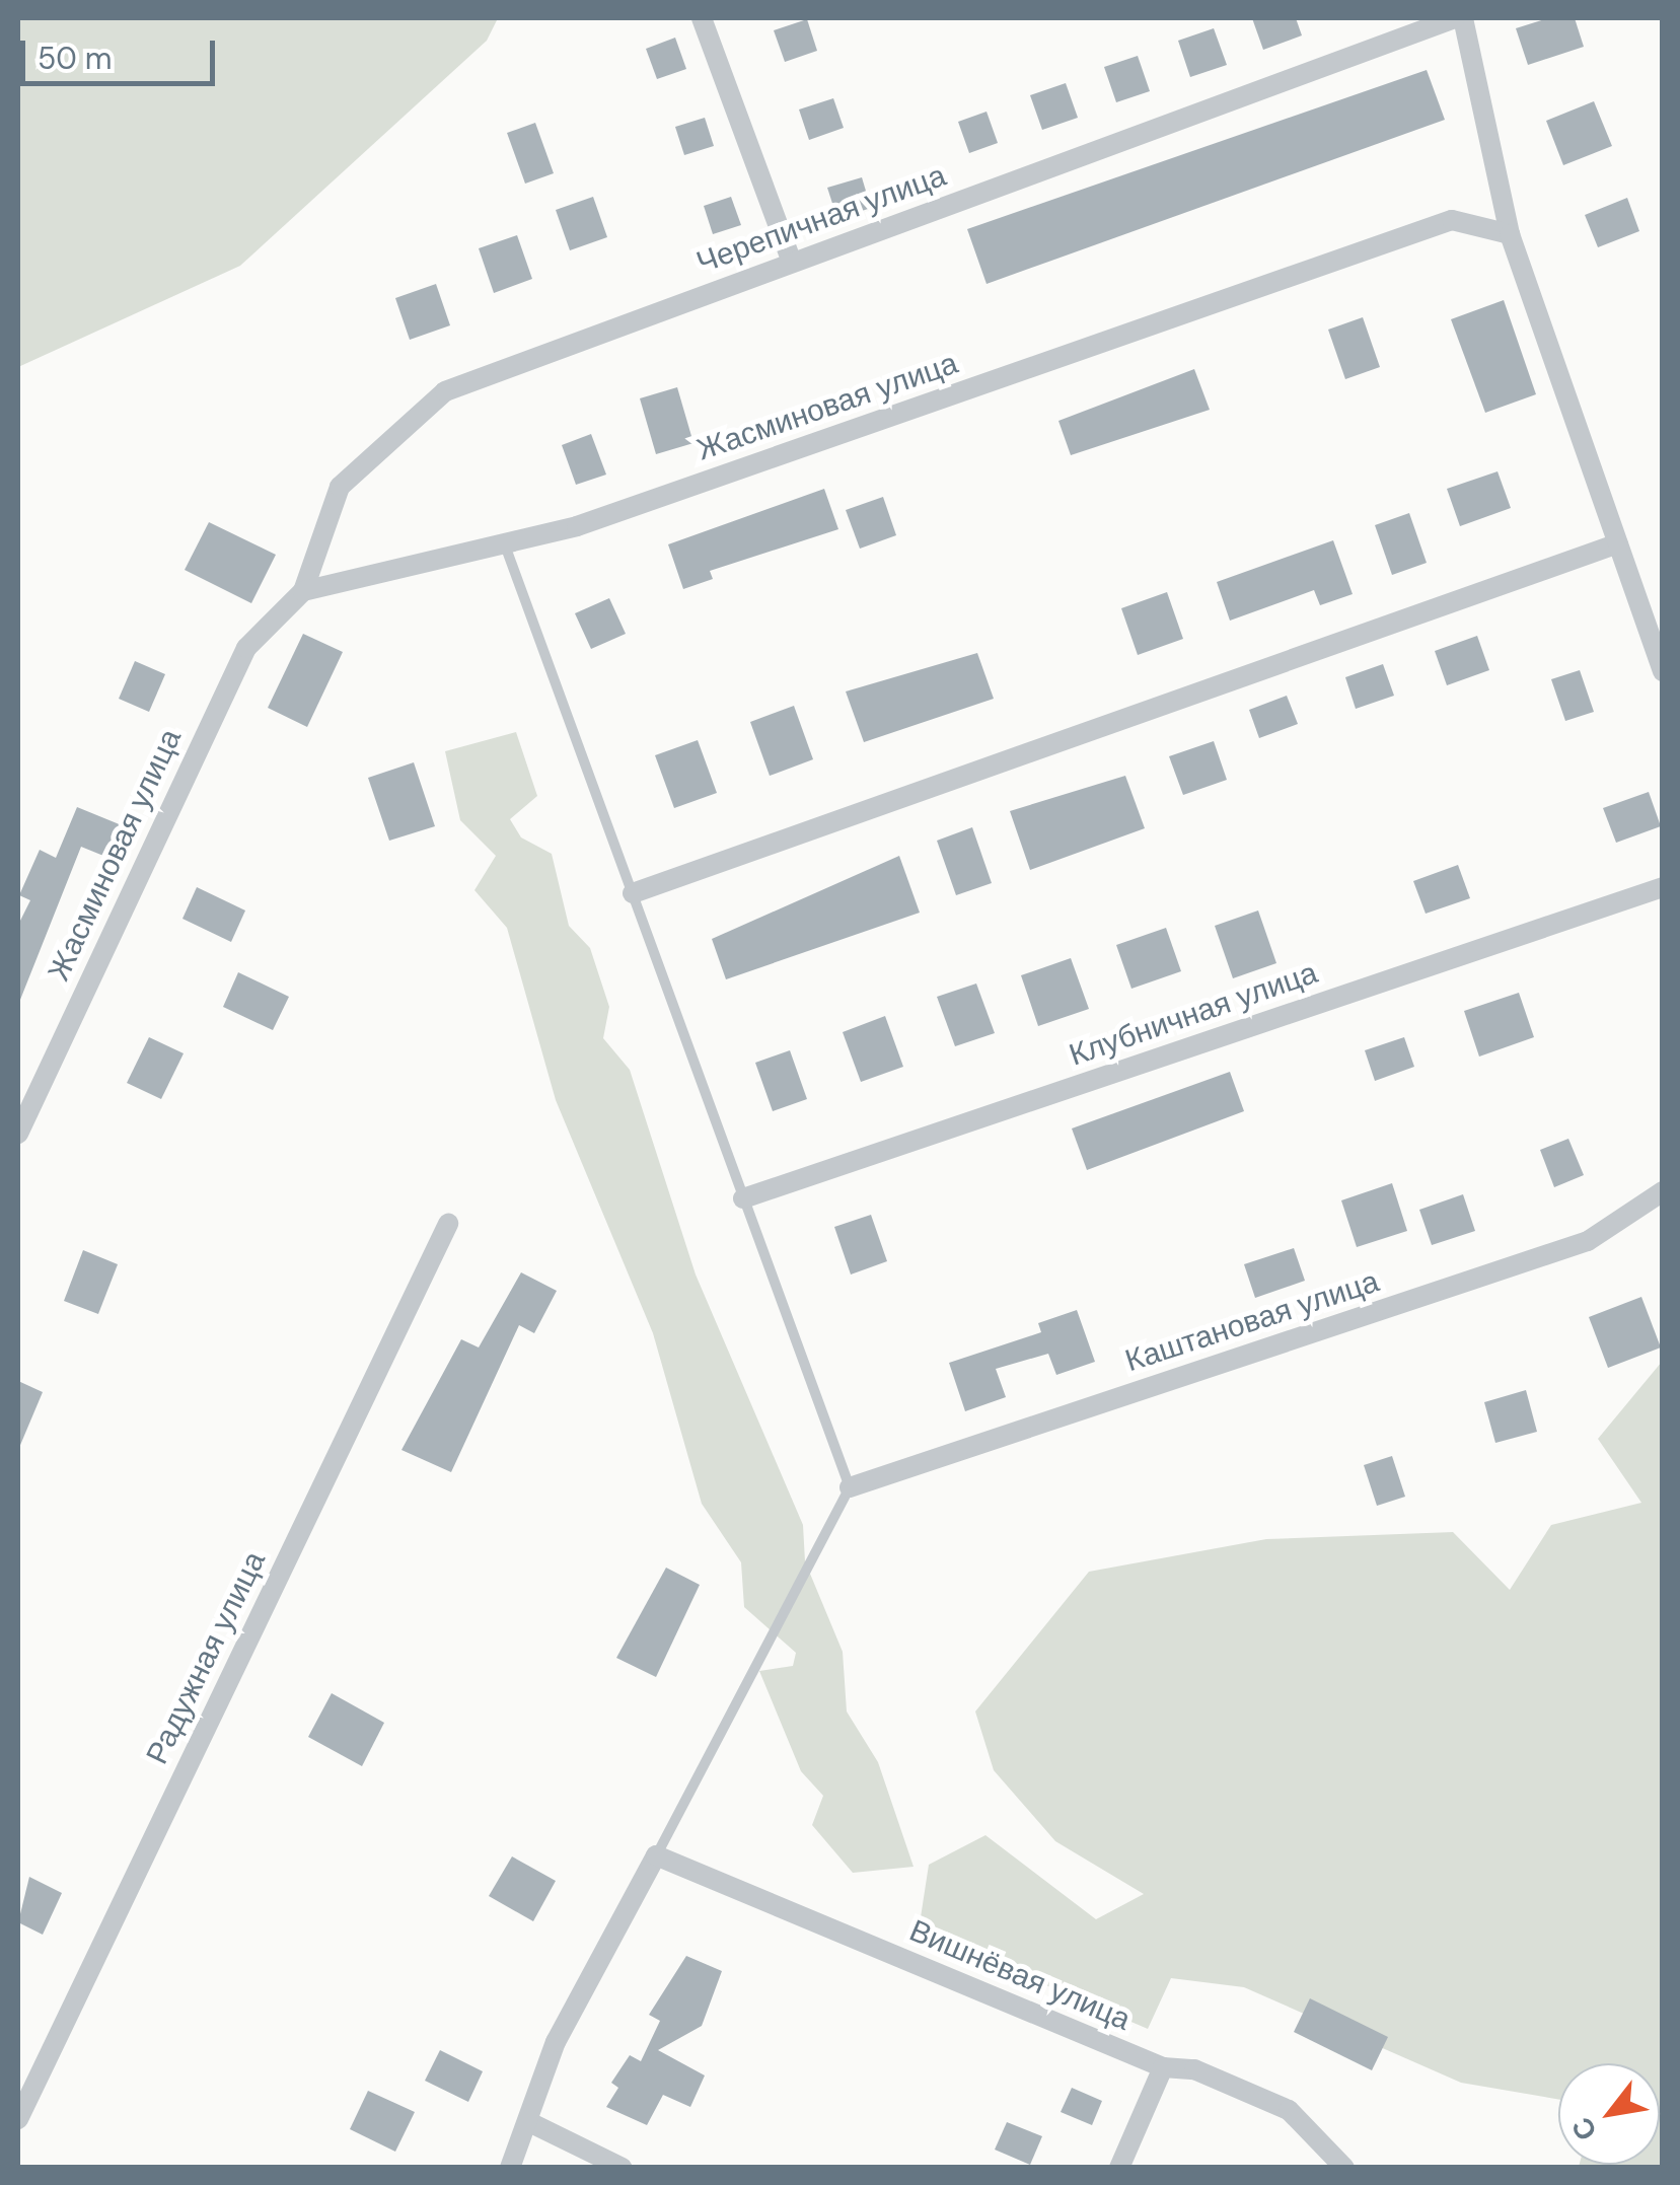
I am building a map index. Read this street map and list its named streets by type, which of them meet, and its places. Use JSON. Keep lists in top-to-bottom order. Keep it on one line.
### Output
{"streets":{"street":["Черепичная улица","Жасминовая улица","Клубничная улица","Каштановая улица","Радужная улица","Вишнёвая улица"]},"crossings":[["Черепичная улица","Жасминовая улица"]],"scale_bar":"50 m","north":"bottom left"}
